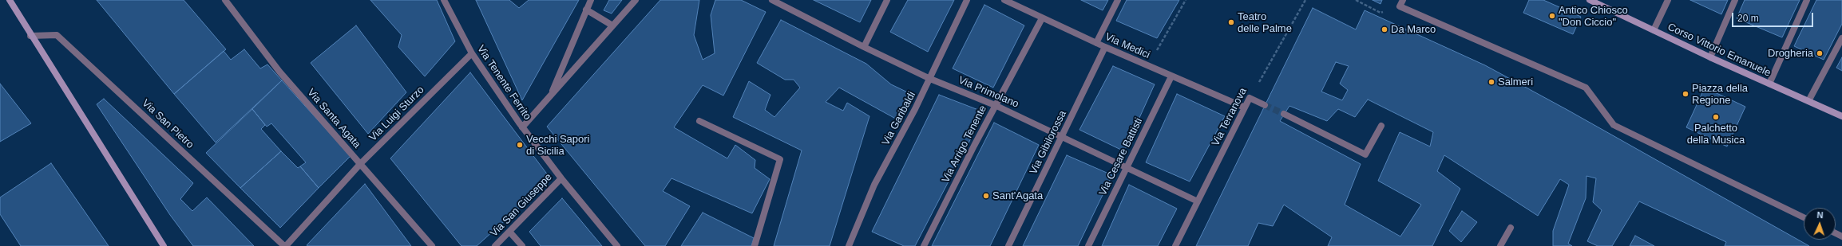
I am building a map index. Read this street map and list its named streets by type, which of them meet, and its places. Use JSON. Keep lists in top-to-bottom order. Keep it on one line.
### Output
{"streets":{"main road":["Corso Vittorio Emanuele"],"street":["Via Medici","Via Tenente Ferrito","Via Primolano","Via Luigi Sturzo","Via Terranova","Via Santa Agata","Via Garibaldi","Via San Pietro","Via Gibilorossa","Via Arrigo Tenente","Via Cesare Battisti","Via San Giuseppe"]},"crossings":[["Via Medici","Via Terranova"],["Via Medici","Via Gibilorossa"],["Via Medici","Via Arrigo Tenente"],["Via Medici","Via Cesare Battisti"],["Via Tenente Ferrito","Via Luigi Sturzo"],["Via Tenente Ferrito","Via San Giuseppe"],["Via Primolano","Via Terranova"],["Via Primolano","Via Garibaldi"],["Via Primolano","Via Gibilorossa"],["Via Primolano","Via Arrigo Tenente"],["Via Primolano","Via Cesare Battisti"],["Via Luigi Sturzo","Via Santa Agata"],["Via Luigi Sturzo","Via San Pietro"]],"places":["Antico Chiosco \"Don Ciccio\"","Teatro delle Palme","Da Marco","Drogheria","Salmeri","Piazza della Regione","Palchetto della Musica","Vecchi Sapori di Sicilia","Sant'Agata"],"scale_bar":"20 m","north":"top"}
